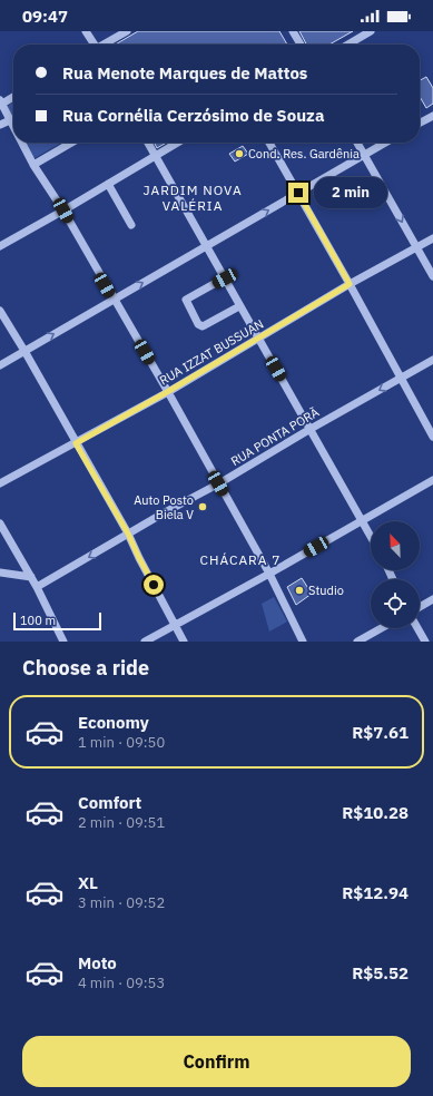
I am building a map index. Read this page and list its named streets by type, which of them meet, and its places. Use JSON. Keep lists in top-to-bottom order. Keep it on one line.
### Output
{"streets":{"street":["RUA IZZAT BUSSUAN","RUA PONTA PORÃ"]},"one_way":["RUA PONTA PORÃ"],"districts":["JARDIM NOVA VALÉRIA","CHÁCARA 7"],"places":["Cond. Res. Gardênia","Auto Posto Biela V","Studio"],"scale_bar":"100 m","north":"top left","page":{"status":"09:47","banner":["Rua Menote Marques de Mattos","Rua Cornélia Cerzósimo de Souza"],"bubble":"2 min","scale":"100 m","heading":"Choose a ride","list":[{"name":"Economy","note":"1 min · 09:50","value":"R$7.61"},{"name":"Comfort","note":"2 min · 09:51","value":"R$10.28"},{"name":"XL","note":"3 min · 09:52","value":"R$12.94"},{"name":"Moto","note":"4 min · 09:53","value":"R$5.52"}],"buttons":"Confirm"}}
